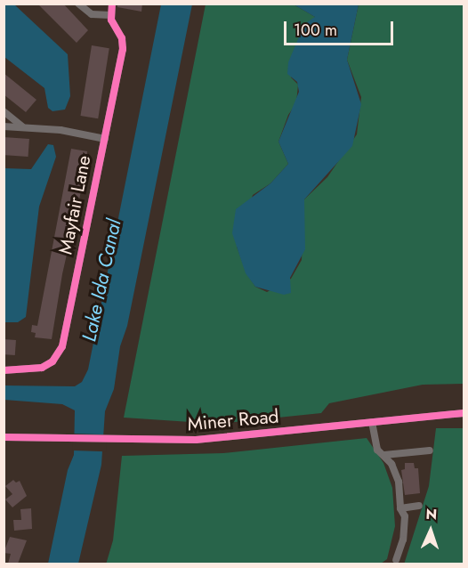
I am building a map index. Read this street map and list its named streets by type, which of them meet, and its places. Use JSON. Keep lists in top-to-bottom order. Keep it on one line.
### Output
{"streets":{"street":["Mayfair Lane","Miner Road"]},"water":["Lake Ida Canal"],"scale_bar":"100 m","north":"top"}
